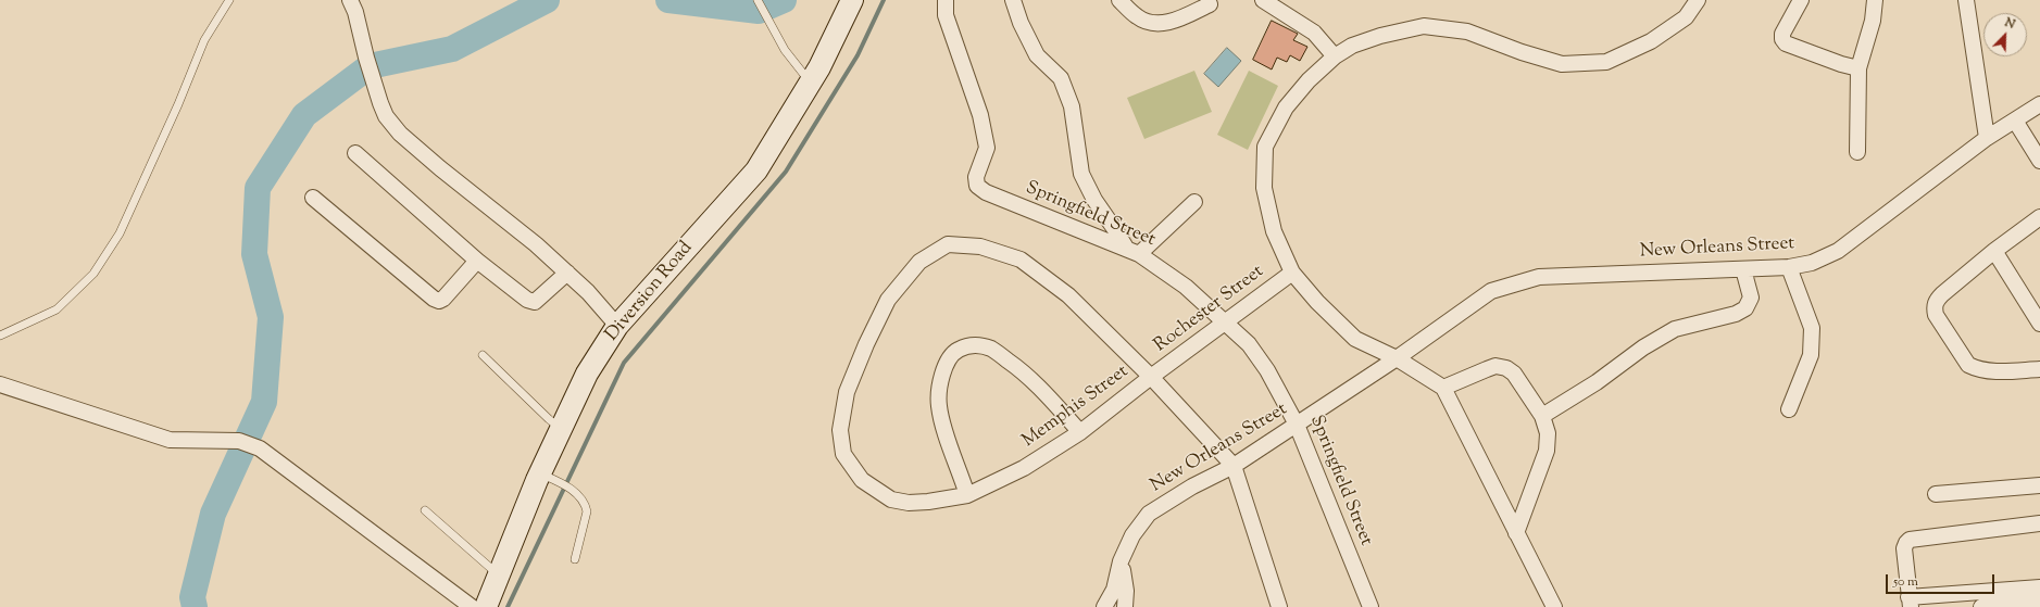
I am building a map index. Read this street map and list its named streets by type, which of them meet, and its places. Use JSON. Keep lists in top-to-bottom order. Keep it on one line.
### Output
{"streets":{"street":["Springfield Street","New Orleans Street","Diversion Road","Rochester Street","Memphis Street"]},"crossings":[["Springfield Street","New Orleans Street"],["Springfield Street","Rochester Street"],["New Orleans Street","Memphis Street"],["Rochester Street","Memphis Street"]],"scale_bar":"50 m","north":"top right"}
